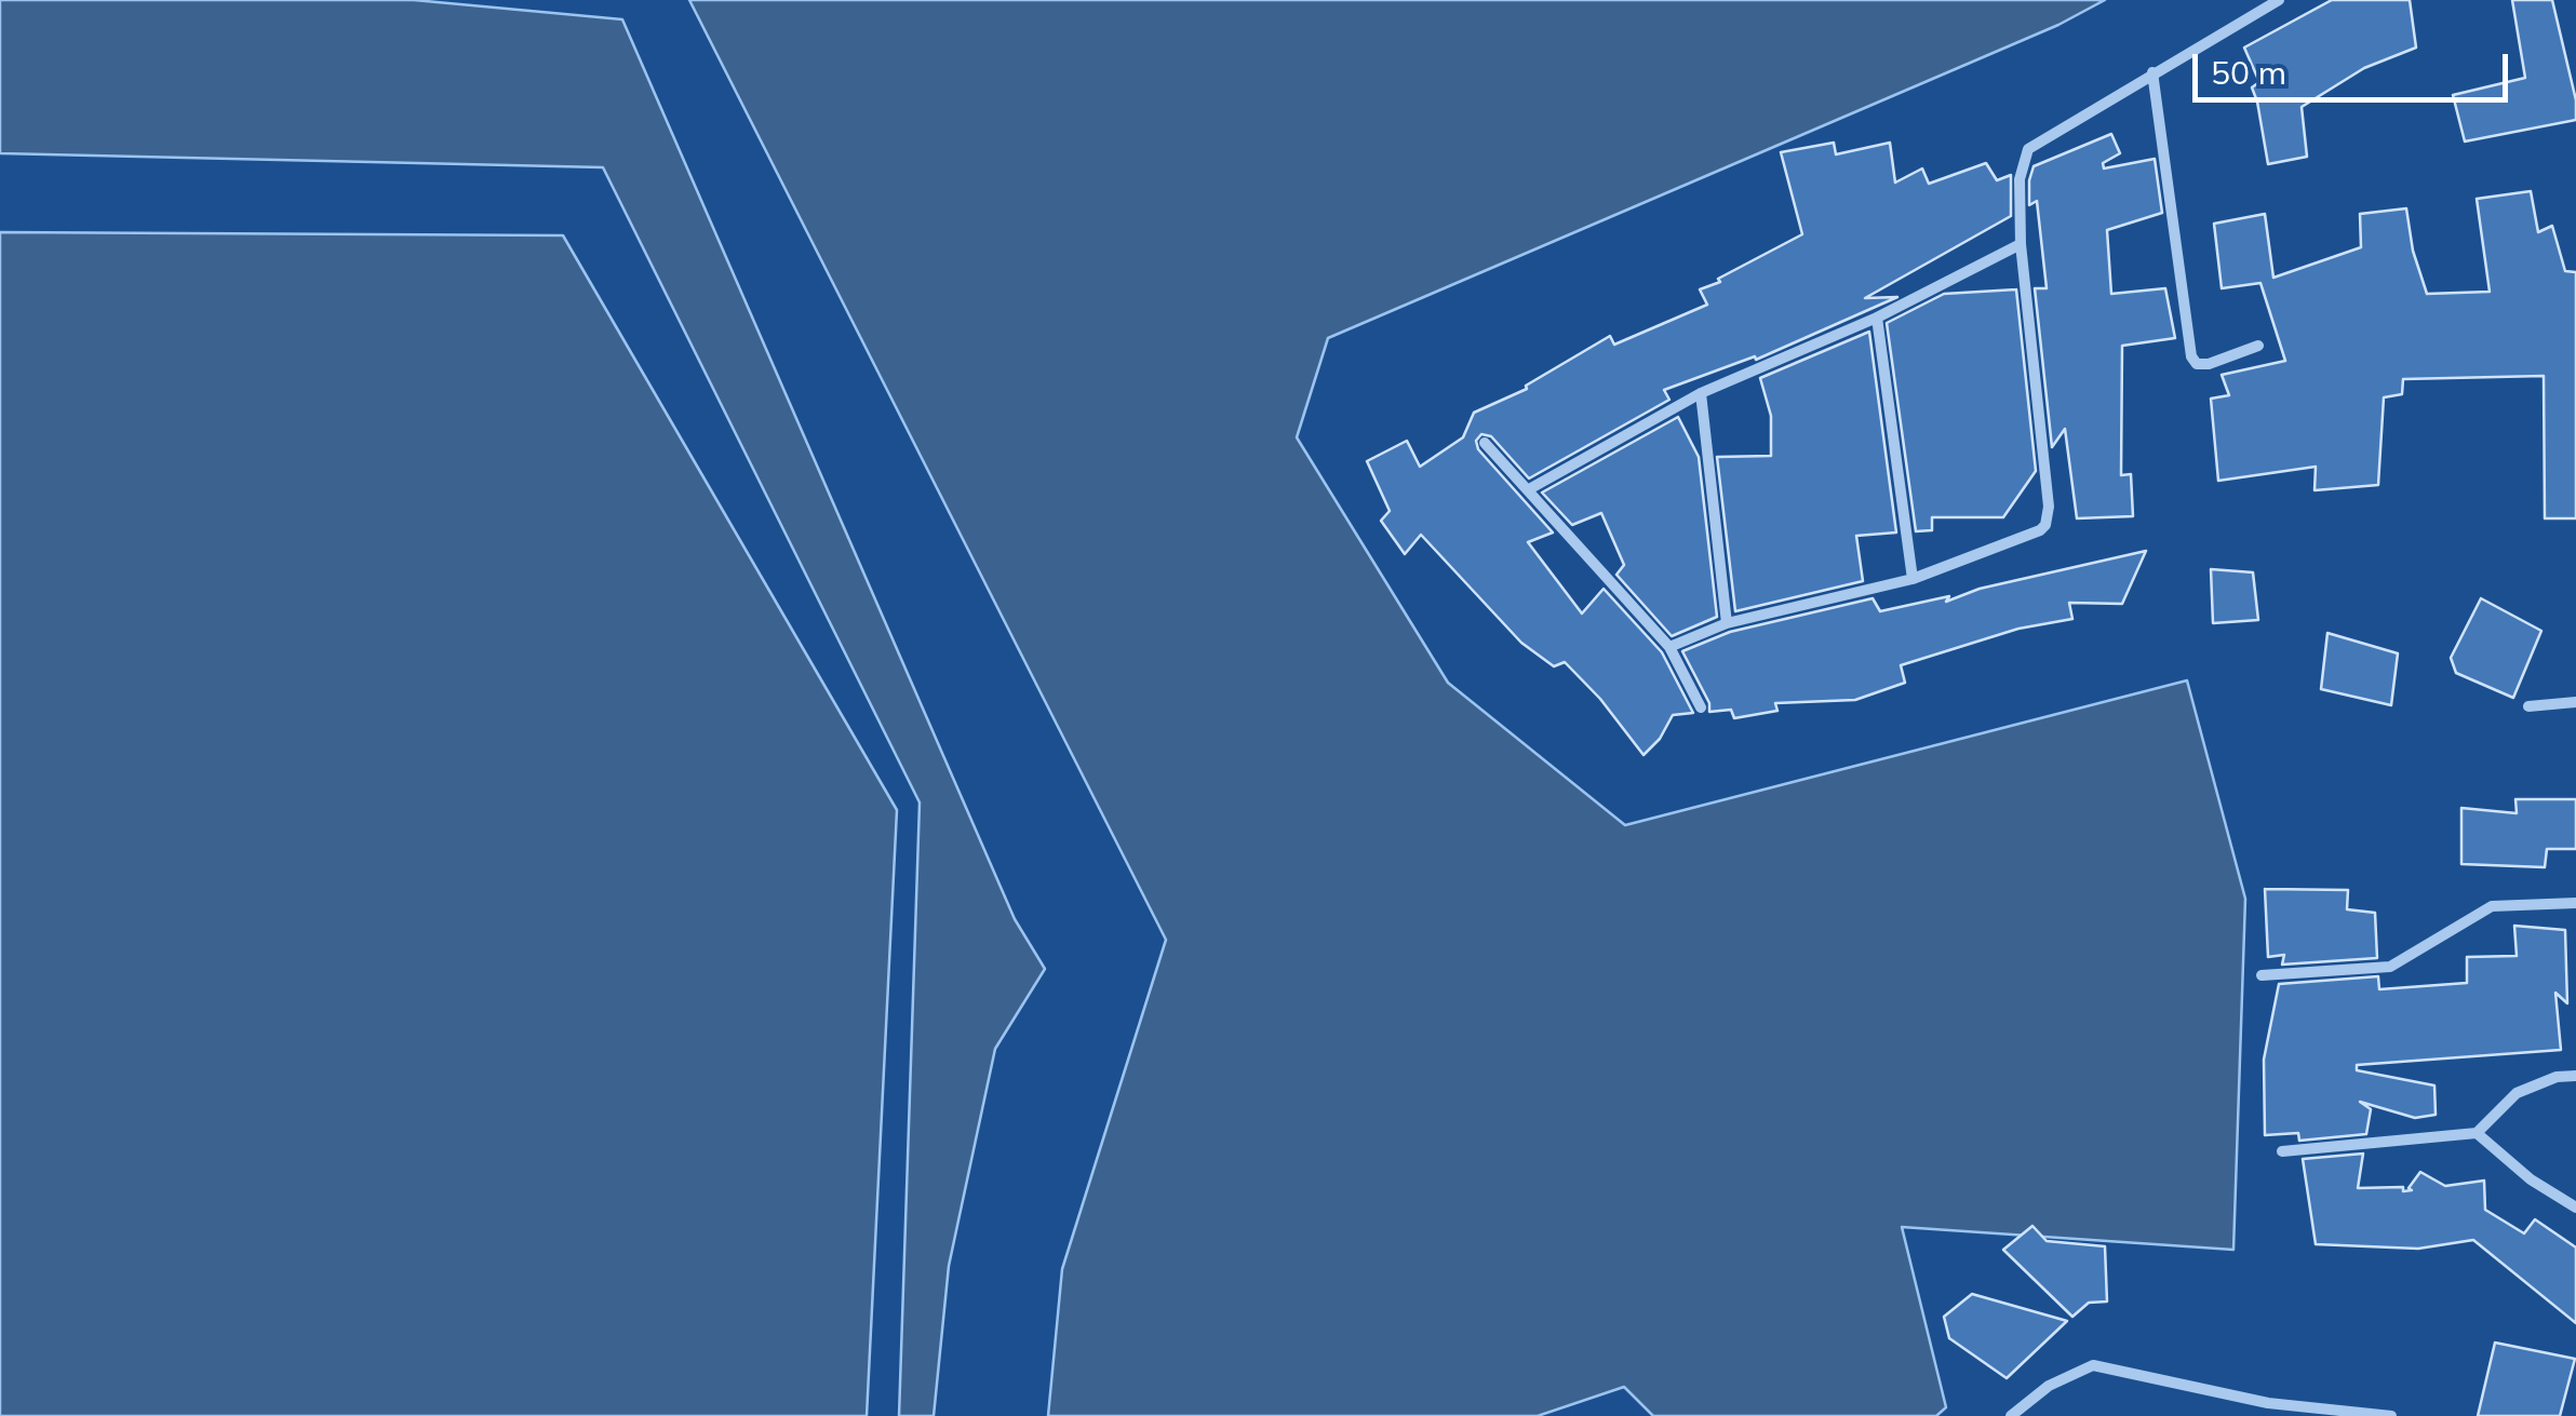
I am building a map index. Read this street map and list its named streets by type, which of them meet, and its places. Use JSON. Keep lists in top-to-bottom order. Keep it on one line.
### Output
{"scale_bar":"50 m"}
